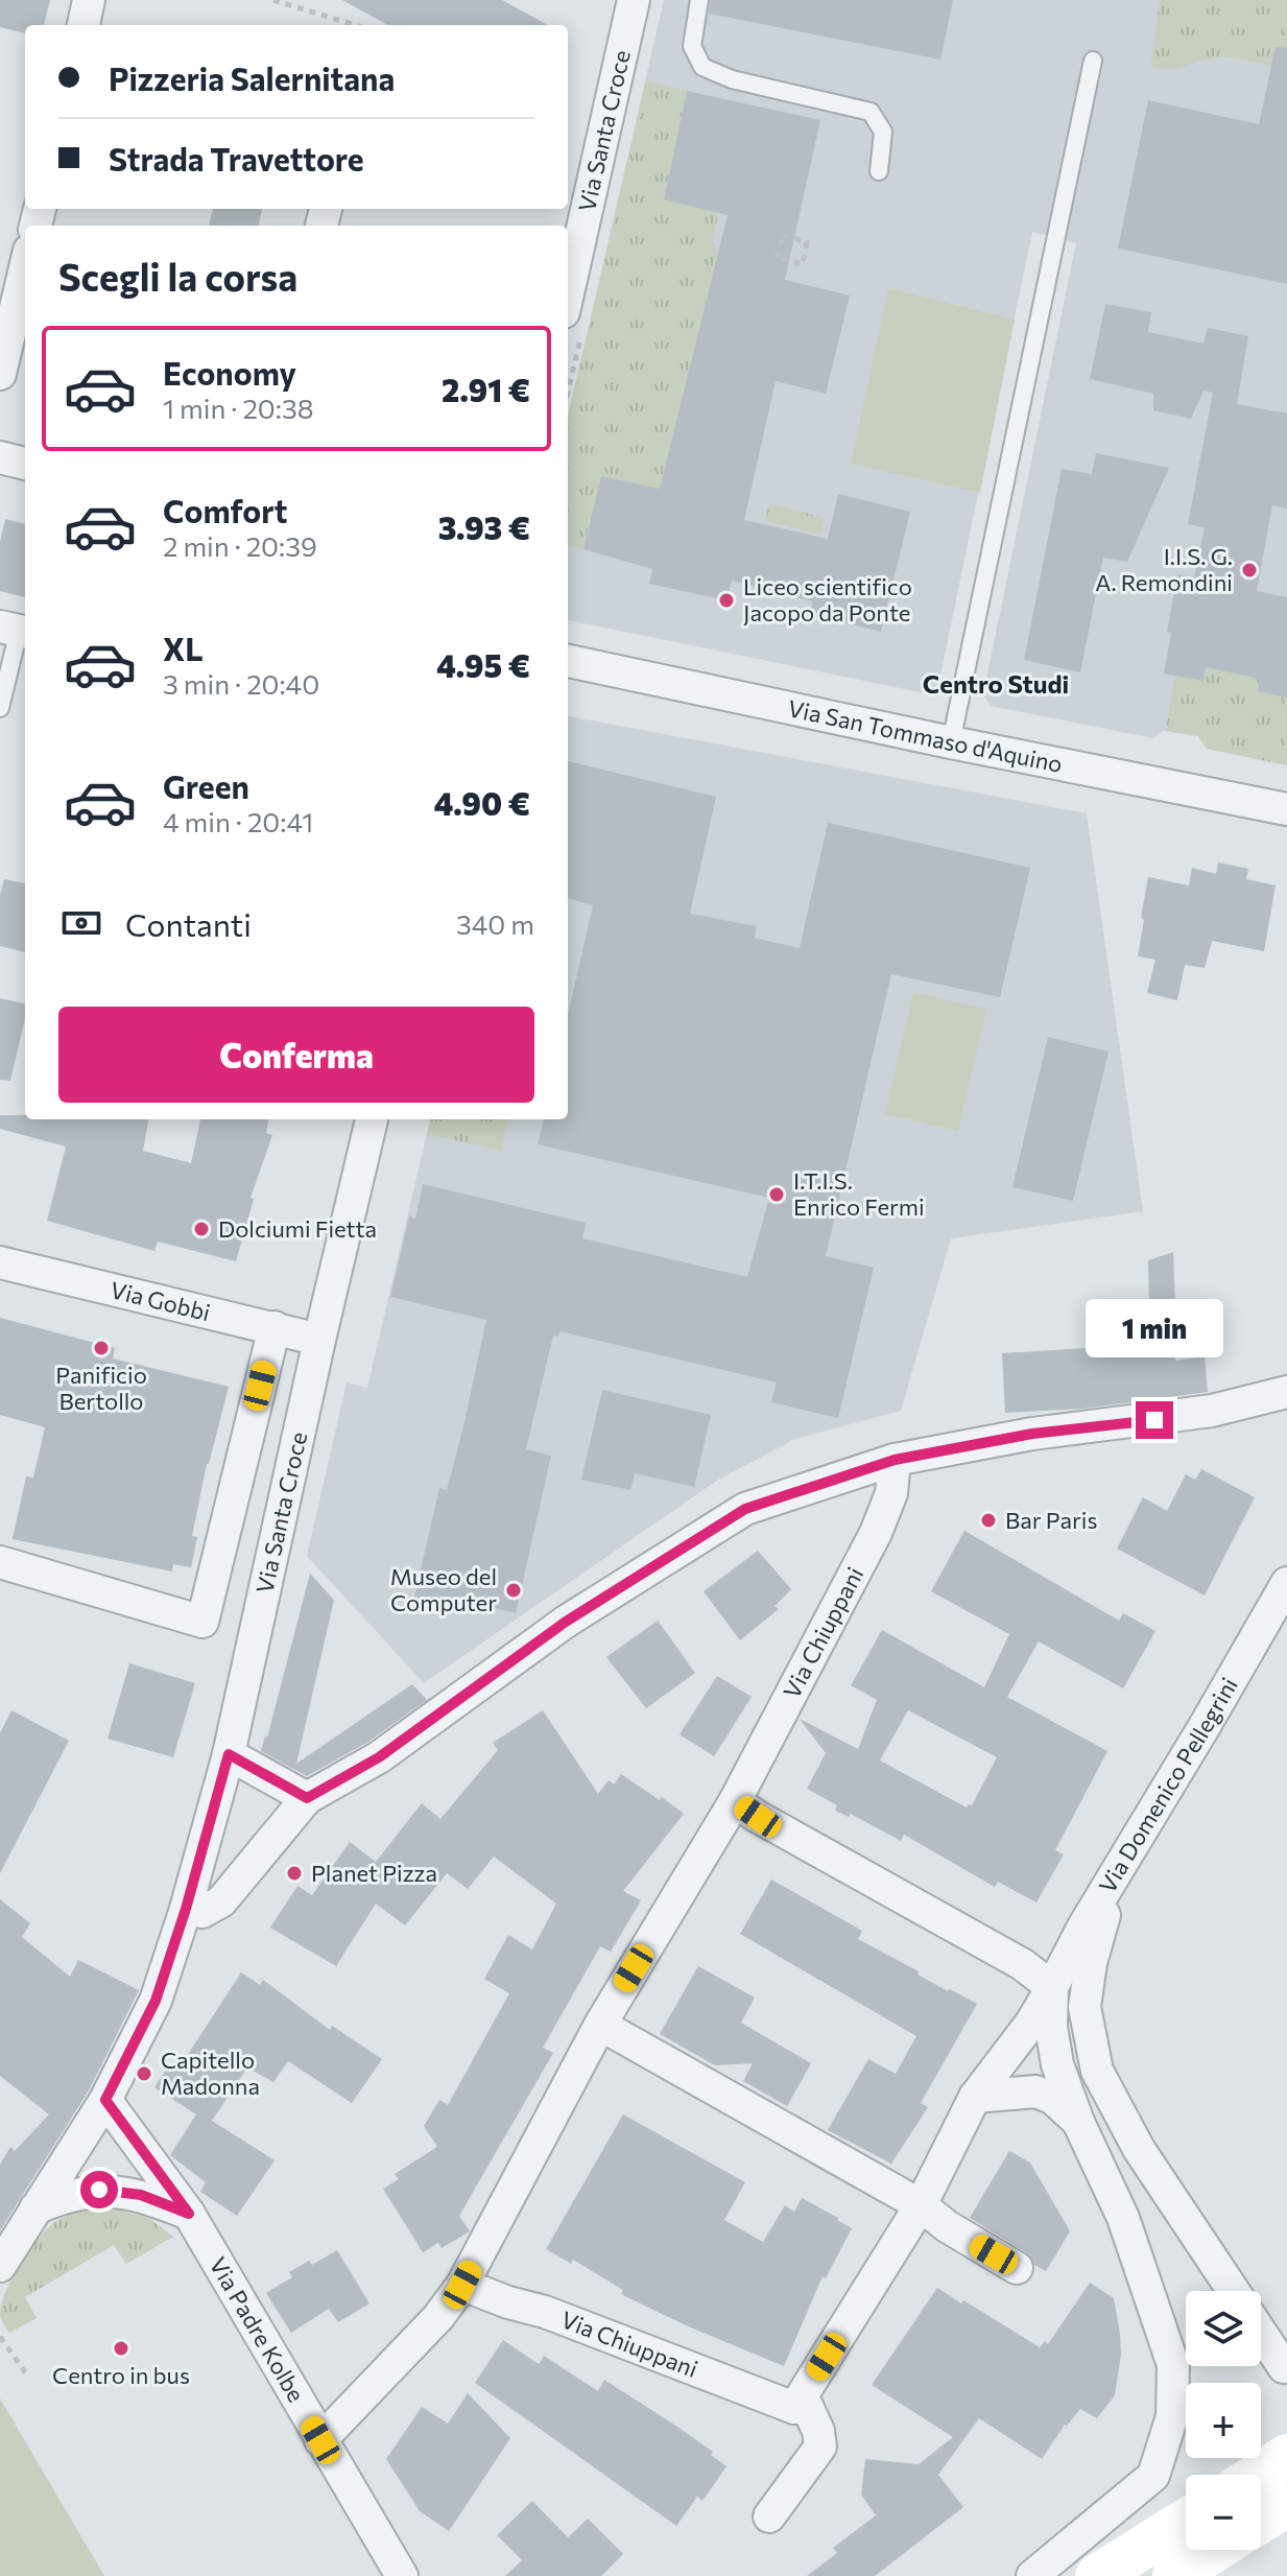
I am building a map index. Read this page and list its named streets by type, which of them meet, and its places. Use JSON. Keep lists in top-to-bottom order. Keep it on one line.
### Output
{"streets":{"street":["Via Santa Croce","Via San Tommaso d'Aquino","Via Gobbi","Via Chiuppani","Via Domenico Pellegrini","Via Padre Kolbe"]},"crossings":[["Via Santa Croce","Via Gobbi"],["Via Santa Croce","Via Padre Kolbe"],["Via Chiuppani","Via Domenico Pellegrini"],["Via Chiuppani","Via Padre Kolbe"]],"districts":["Centro Studi"],"places":["I.I.S. G. A. Remondini","Liceo scientifico Jacopo da Ponte","I.T.I.S. Enrico Fermi","Dolciumi Fietta","Panificio Bertollo","Bar Paris","Museo del Computer","Planet Pizza","Capitello Madonna","Centro in bus"],"page":{"banner":["Pizzeria Salernitana","Strada Travettore"],"heading":"Scegli la corsa","list":[{"name":"Economy","note":"1 min · 20:38","value":"2.91 €"},{"name":"Comfort","note":"2 min · 20:39","value":"3.93 €"},{"name":"XL","note":"3 min · 20:40","value":"4.95 €"},{"name":"Green","note":"4 min · 20:41","value":"4.90 €"}],"pay":["Contanti","340 m"],"buttons":"Conferma","bubble":"1 min","map_buttons":["+","−"]}}
